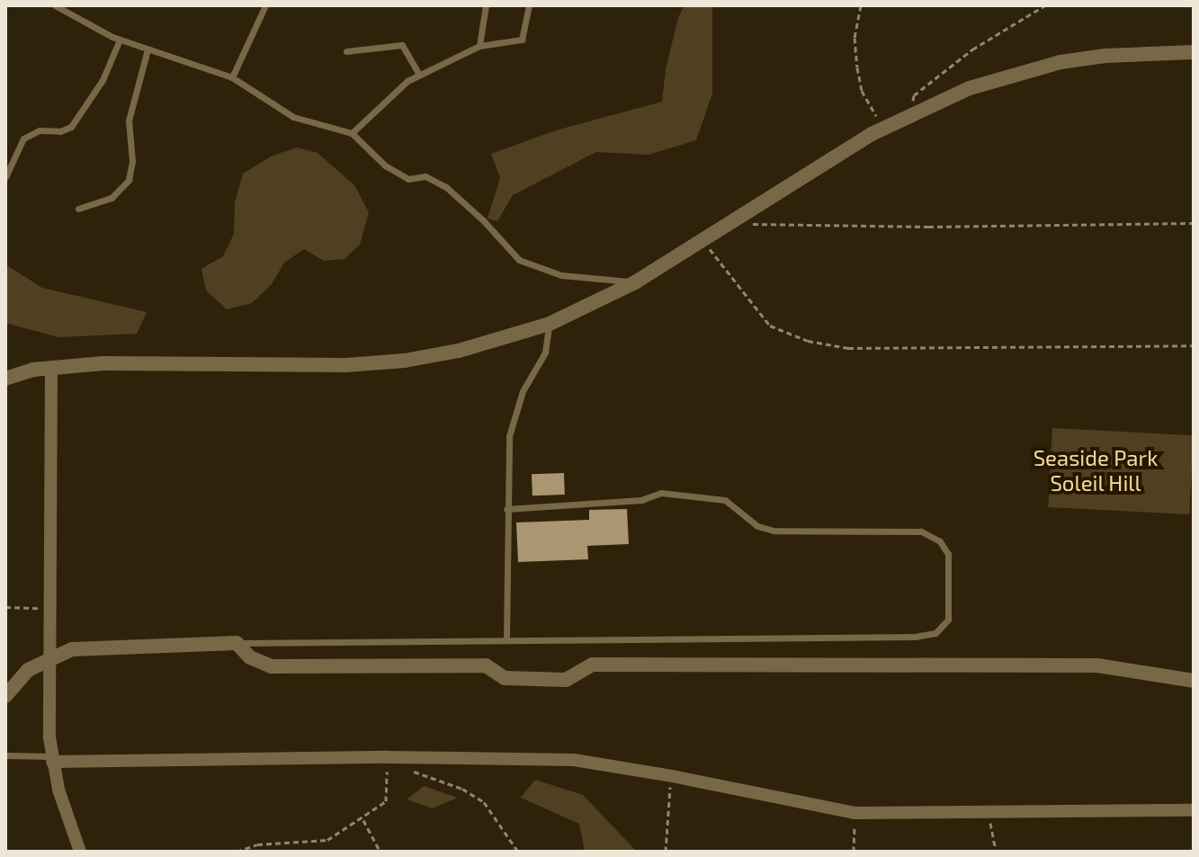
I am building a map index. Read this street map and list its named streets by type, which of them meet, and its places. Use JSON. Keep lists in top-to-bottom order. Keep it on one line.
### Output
{"parks":["Seaside Park Soleil Hill"]}
